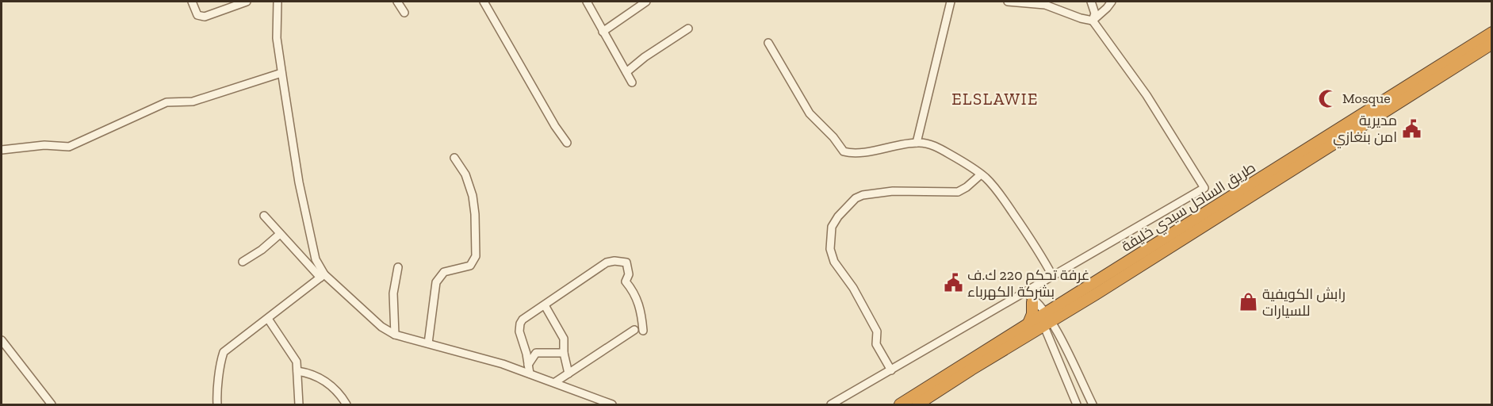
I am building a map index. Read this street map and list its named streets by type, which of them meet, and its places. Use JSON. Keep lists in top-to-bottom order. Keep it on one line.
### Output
{"streets":{"highway":["طريق الساحل سيدي خليفة"]},"districts":["ELSLAWIE"],"places":{"mosque":["Mosque"],"public building":["مديرية امن بنغازي","غرفة تحكم 220 ك.ف بشركة الكهرباء"],"shop":["رابش الكويفية للسيارات"]}}
